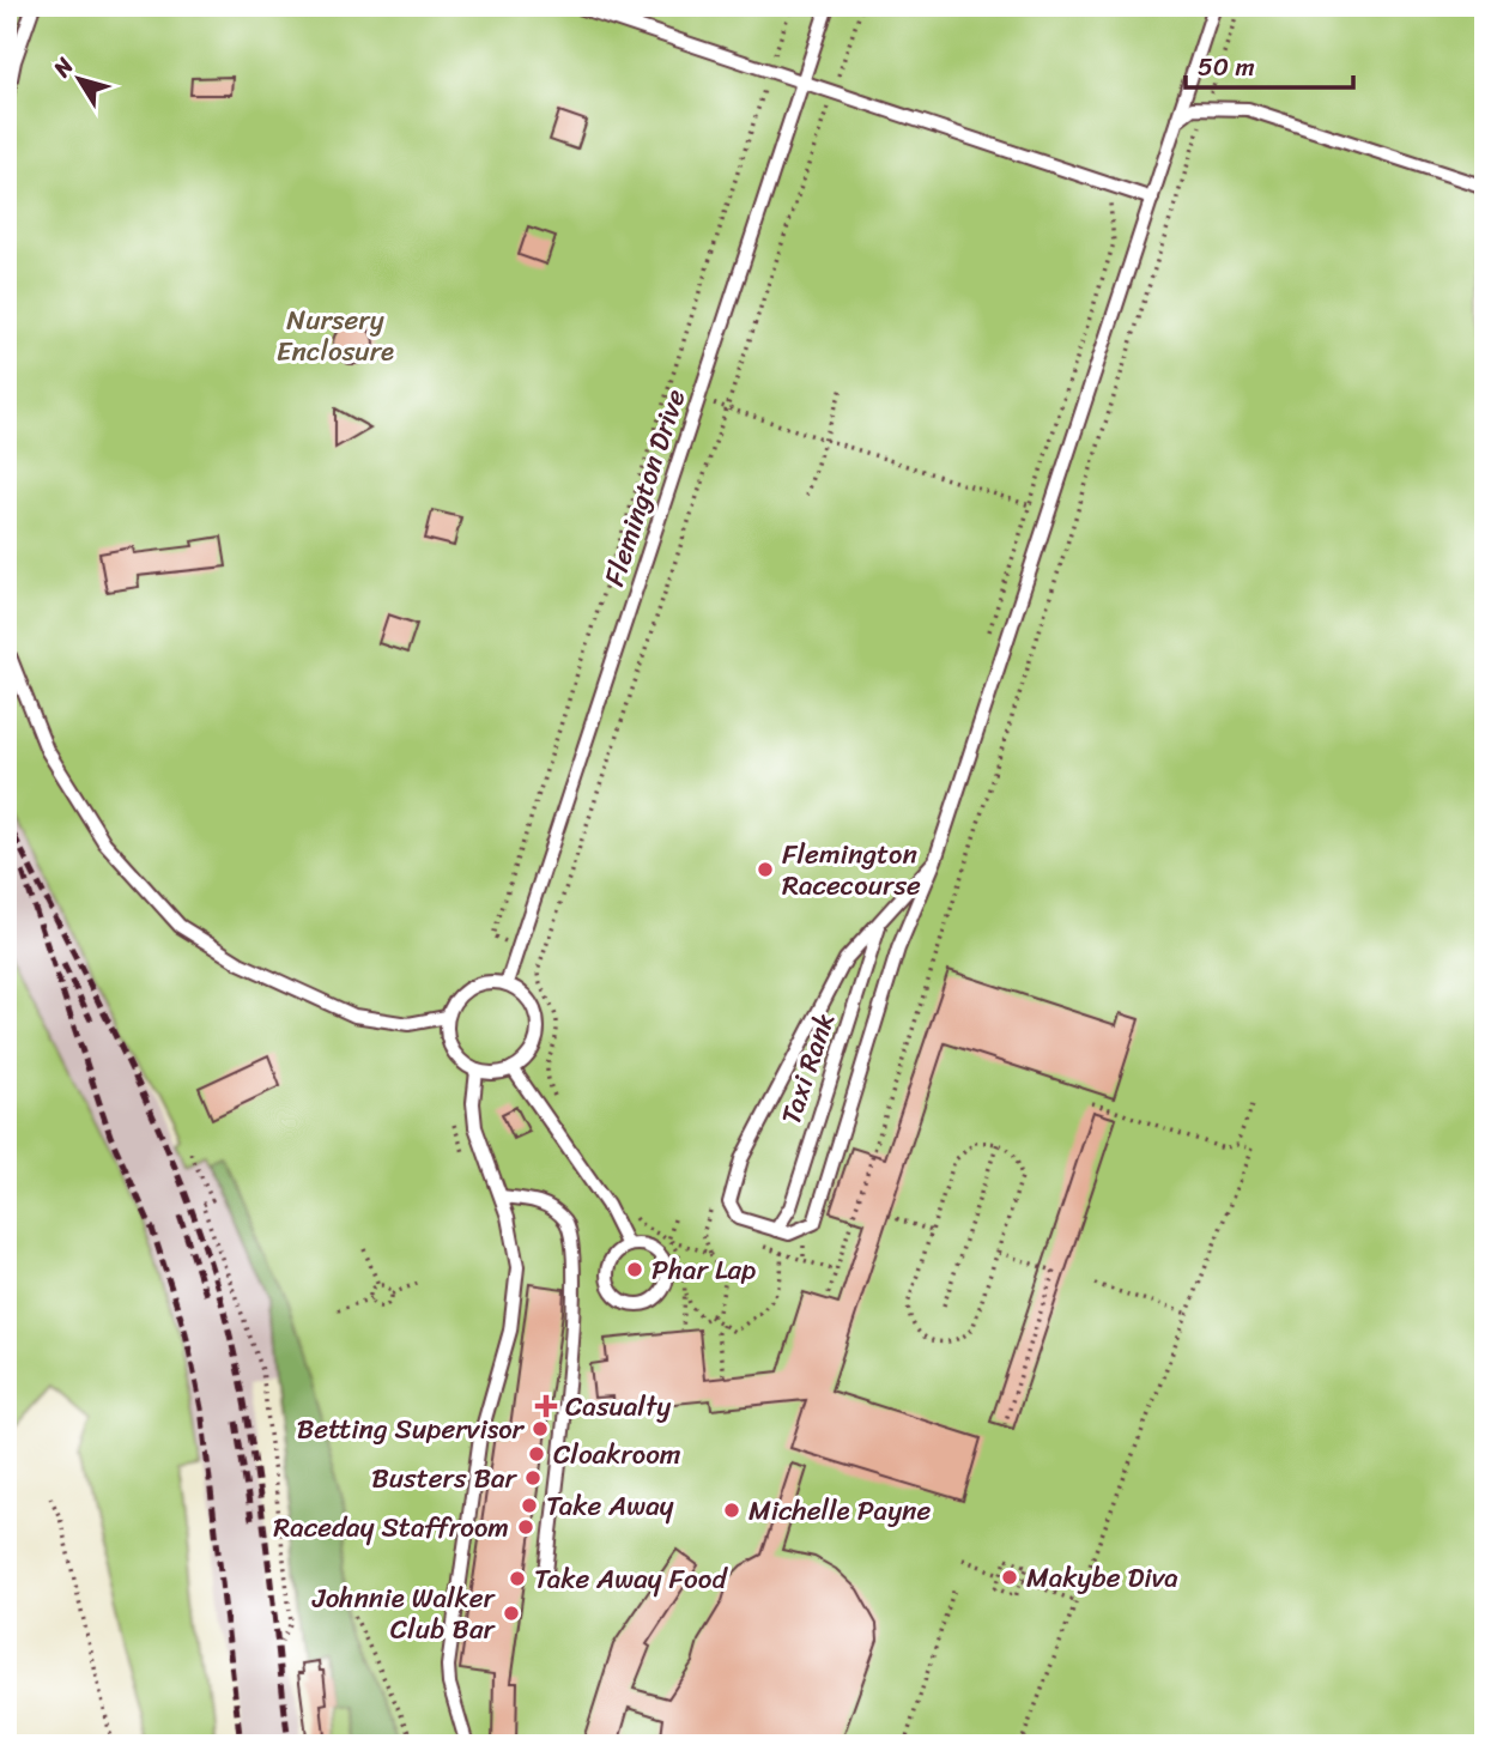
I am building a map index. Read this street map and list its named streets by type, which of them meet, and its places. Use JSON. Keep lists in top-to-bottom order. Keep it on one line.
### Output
{"streets":{"lane":["Flemington Drive","Taxi Rank"]},"parks":["Nursery Enclosure"],"places":{"other":["Flemington Racecourse","Phar Lap","Betting Supervisor","Cloakroom","Busters Bar","Take Away","Michelle Payne","Raceday Staffroom","Makybe Diva","Take Away Food","Johnnie Walker Club Bar"],"health":["Casualty"]},"scale_bar":"50 m","north":"top left"}
